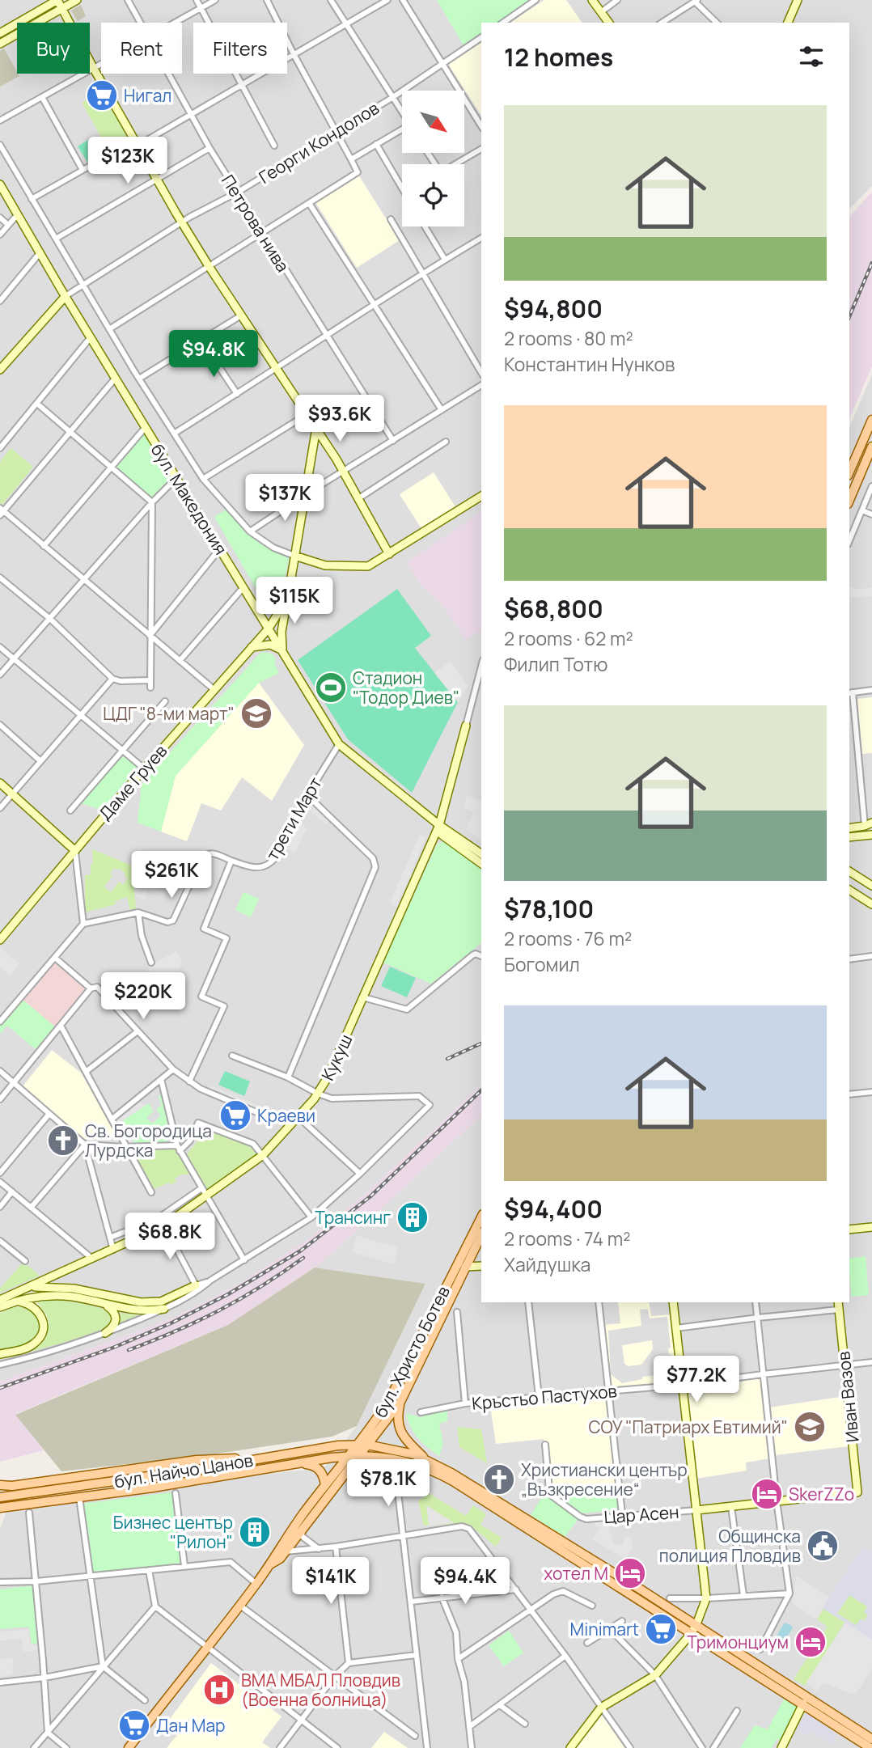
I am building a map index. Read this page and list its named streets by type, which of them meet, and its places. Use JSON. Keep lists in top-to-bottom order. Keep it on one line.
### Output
{"streets":{"main road":["бул. Христо Ботев","бул. Найчо Цанов"],"street":["Георги Кондолов","Петрова нива","бул. Македония","Даме Груев","трети Март","Кукуш","Кръстьо Пастухов","Иван Вазов","Цар Асен"]},"crossings":[["Георги Кондолов","Петрова нива"],["Георги Кондолов","бул. Македония"],["бул. Македония","Даме Груев"],["бул. Македония","трети Март"],["бул. Македония","Кукуш"],["бул. Христо Ботев","бул. Найчо Цанов"],["Кръстьо Пастухов","Иван Вазов"],["Иван Вазов","Цар Асен"]],"places":{"supermarket":["Нигал","Краеви","Minimart","Дан Мар"],"sports":["Стадион \"Тодор Диев\""],"school or university":["ЦДГ \"8-ми март\"","СОУ \"Патриарх Евтимий\""],"church":["Св. Богородица Лурдска","Христиански център „Възкресение“"],"building":["Трансинг","Бизнес център \"Рилон\""],"hotel":["SkerZZo","хотел М","Тримонциум"],"public building":["Общинска полиция Пловдив"],"hospital":["ВМА МБАЛ Пловдив (Военна болница)"]},"north":"bottom right","page":{"chip":["Buy","Rent","Filters"],"heading":"12 homes","list":[{"name":"$94,800","note":"2 rooms · 80 m² · Константин Нунков"},{"name":"$68,800","note":"2 rooms · 62 m² · Филип Тотю"},{"name":"$78,100","note":"2 rooms · 76 m² · Богомил"},{"name":"$94,400","note":"2 rooms · 74 m² · Хайдушка"}],"price":["$123K","$94.8K","$93.6K","$137K","$115K","$261K","$220K","$68.8K","$77.2K","$78.1K","$141K","$94.4K"]}}
